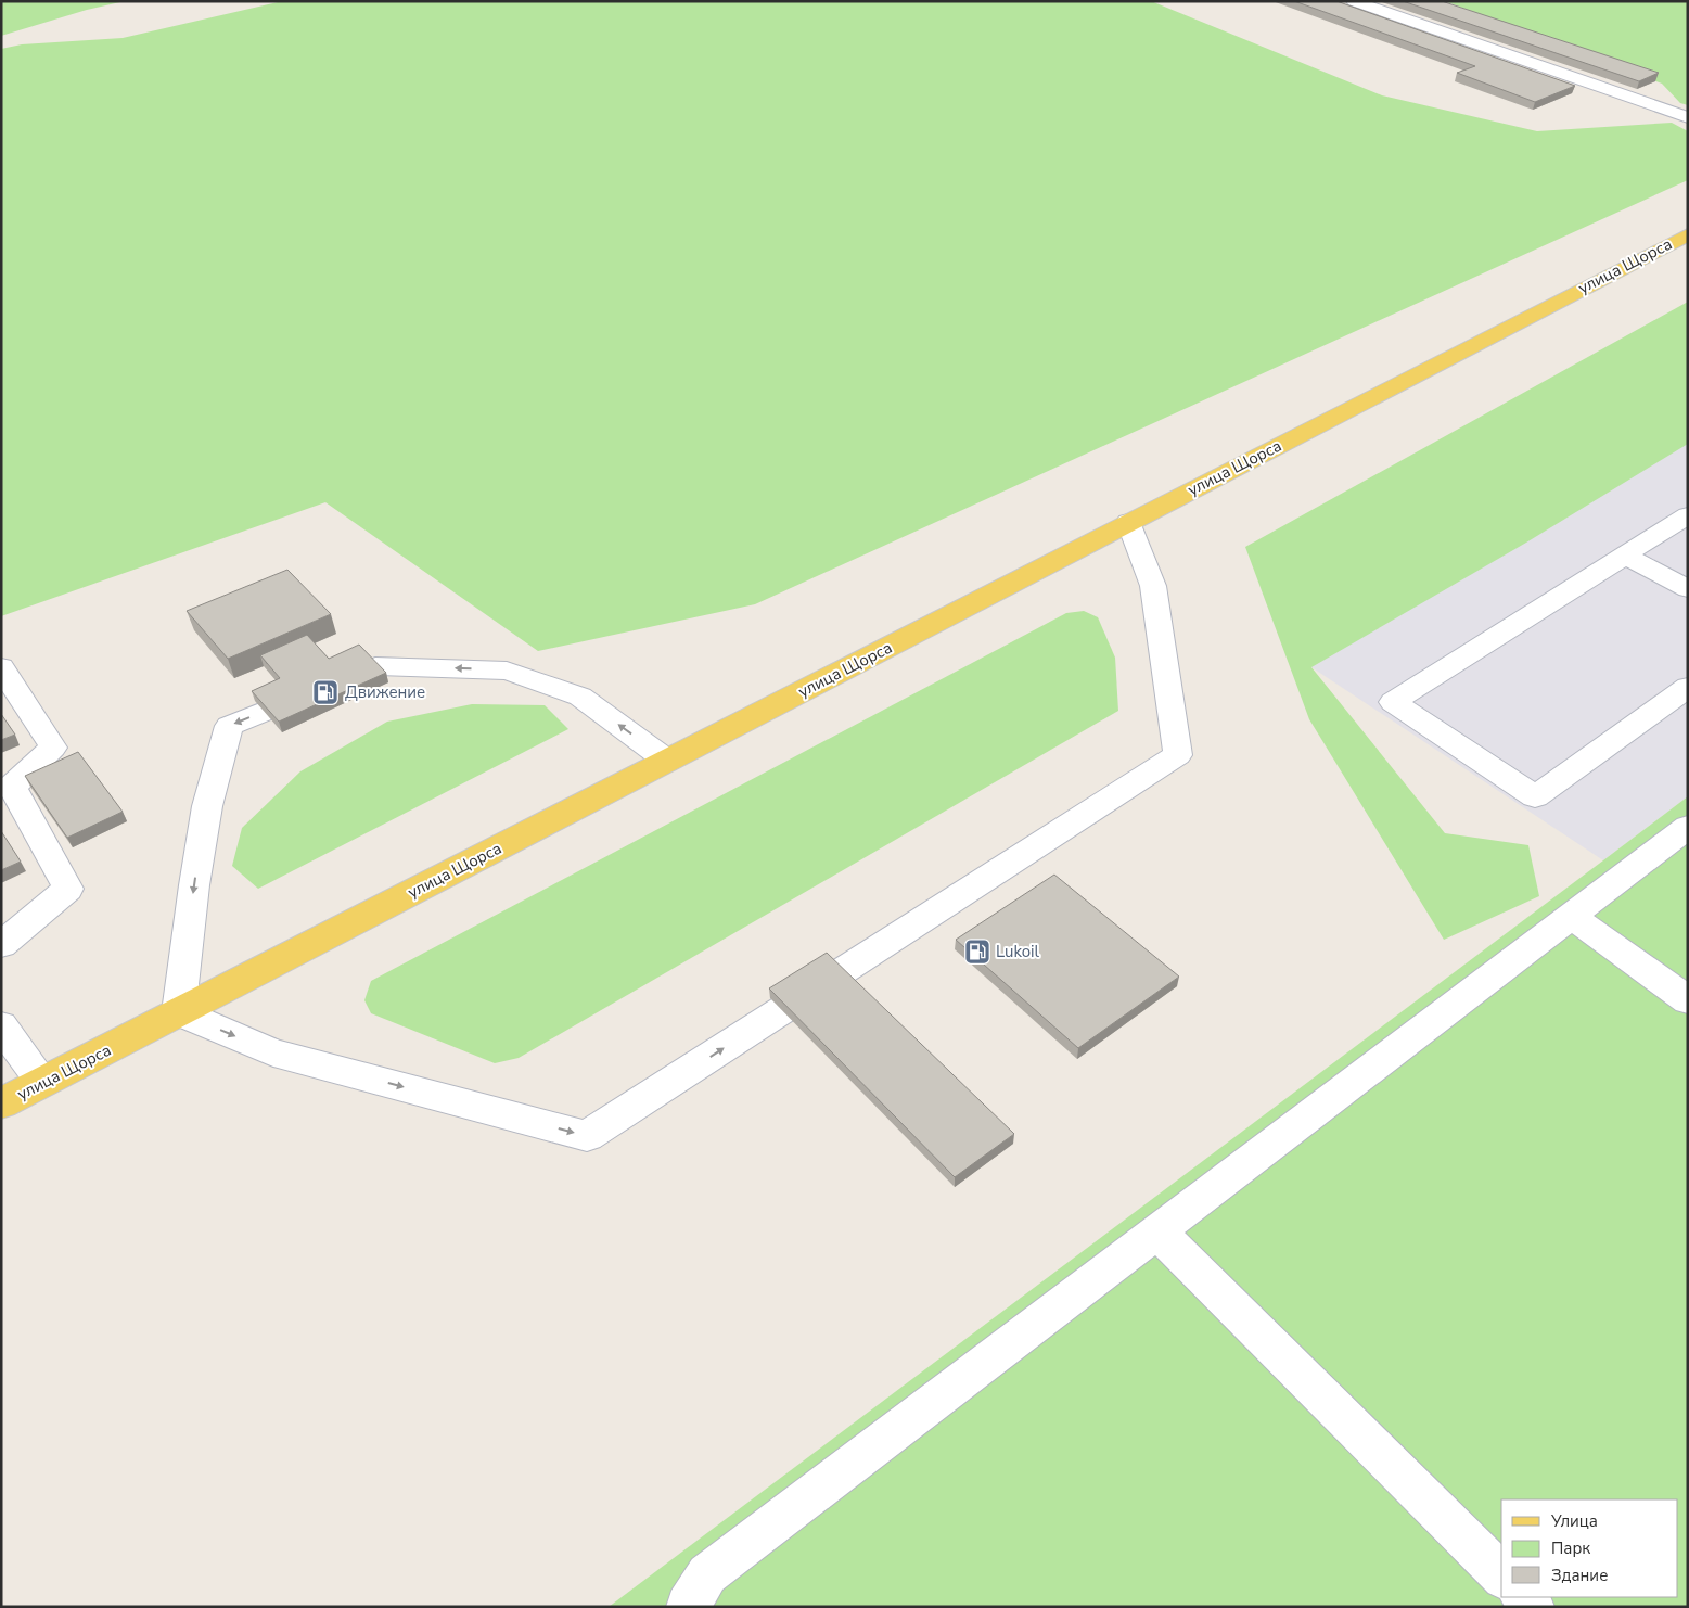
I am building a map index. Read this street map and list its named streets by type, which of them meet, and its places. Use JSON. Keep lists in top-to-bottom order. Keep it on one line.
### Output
{"streets":{"main road":["улица Щорса"]},"places":{"fuel station":["Движение","Lukoil"]},"legend":["Улица","Парк","Здание"]}
